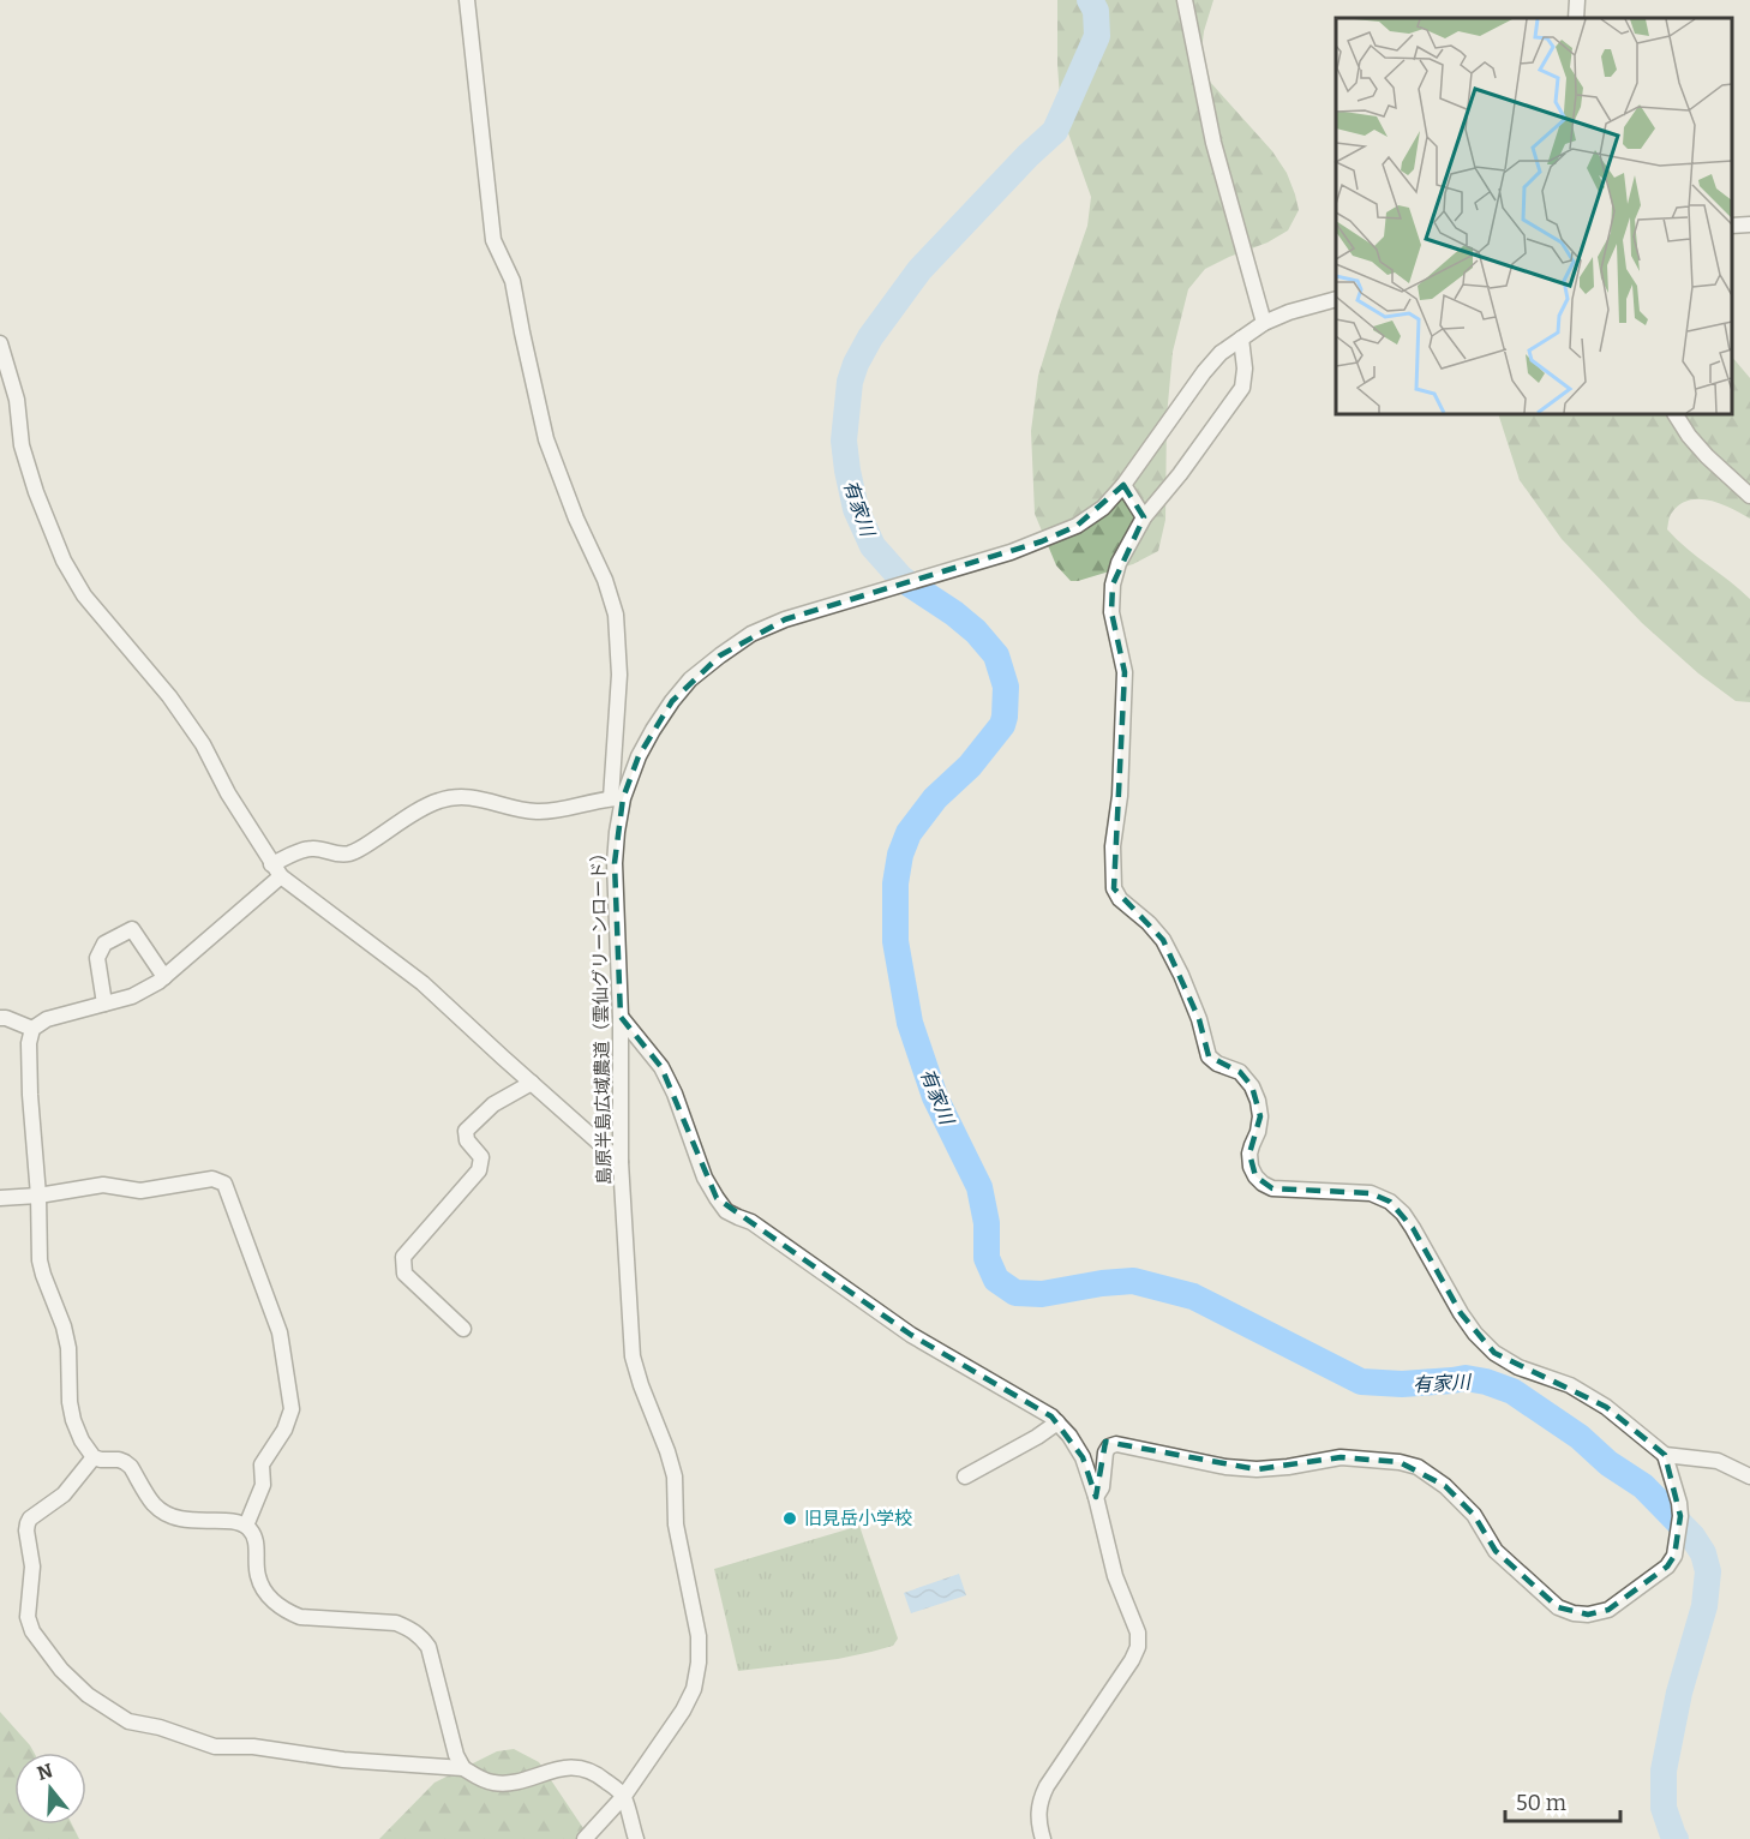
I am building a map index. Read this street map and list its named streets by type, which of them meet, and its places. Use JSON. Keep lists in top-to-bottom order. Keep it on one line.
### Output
{"streets":{"street":["島原半島広域農道（雲仙グリーンロード）"]},"water":["有家川"],"places":["旧見岳小学校"],"scale_bar":"50 m","north":"top"}
